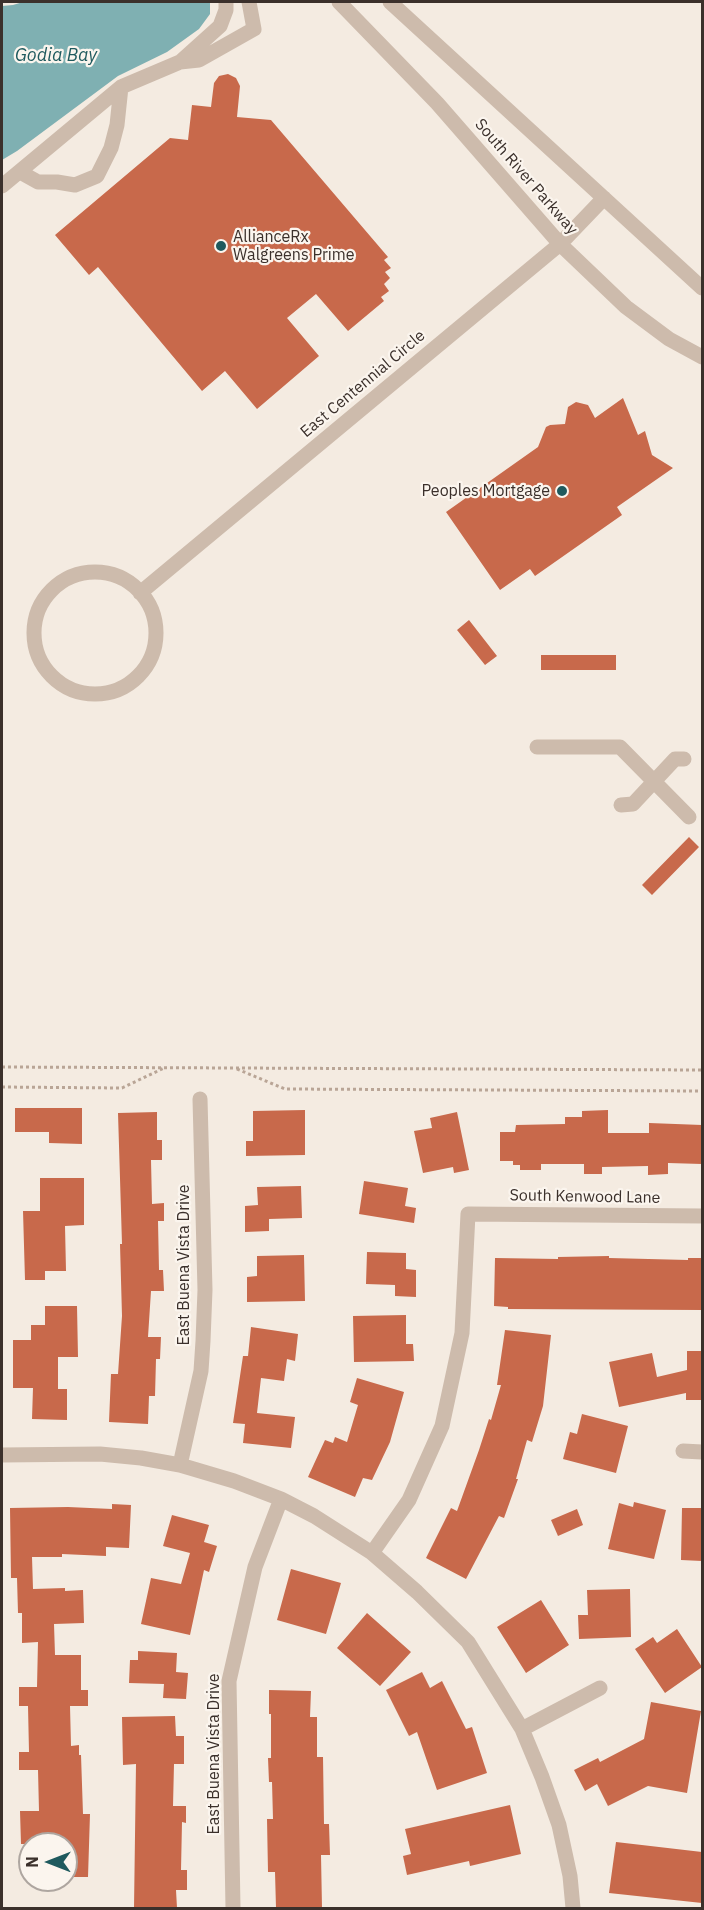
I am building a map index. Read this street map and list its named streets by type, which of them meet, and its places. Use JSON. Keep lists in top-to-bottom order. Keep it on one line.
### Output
{"streets":{"street":["South River Parkway","East Centennial Circle","South Kenwood Lane","East Buena Vista Drive"]},"crossings":[["South River Parkway","East Centennial Circle"]],"water":["Godia Bay"],"places":["AllianceRx Walgreens Prime","Peoples Mortgage"],"north":"left"}
